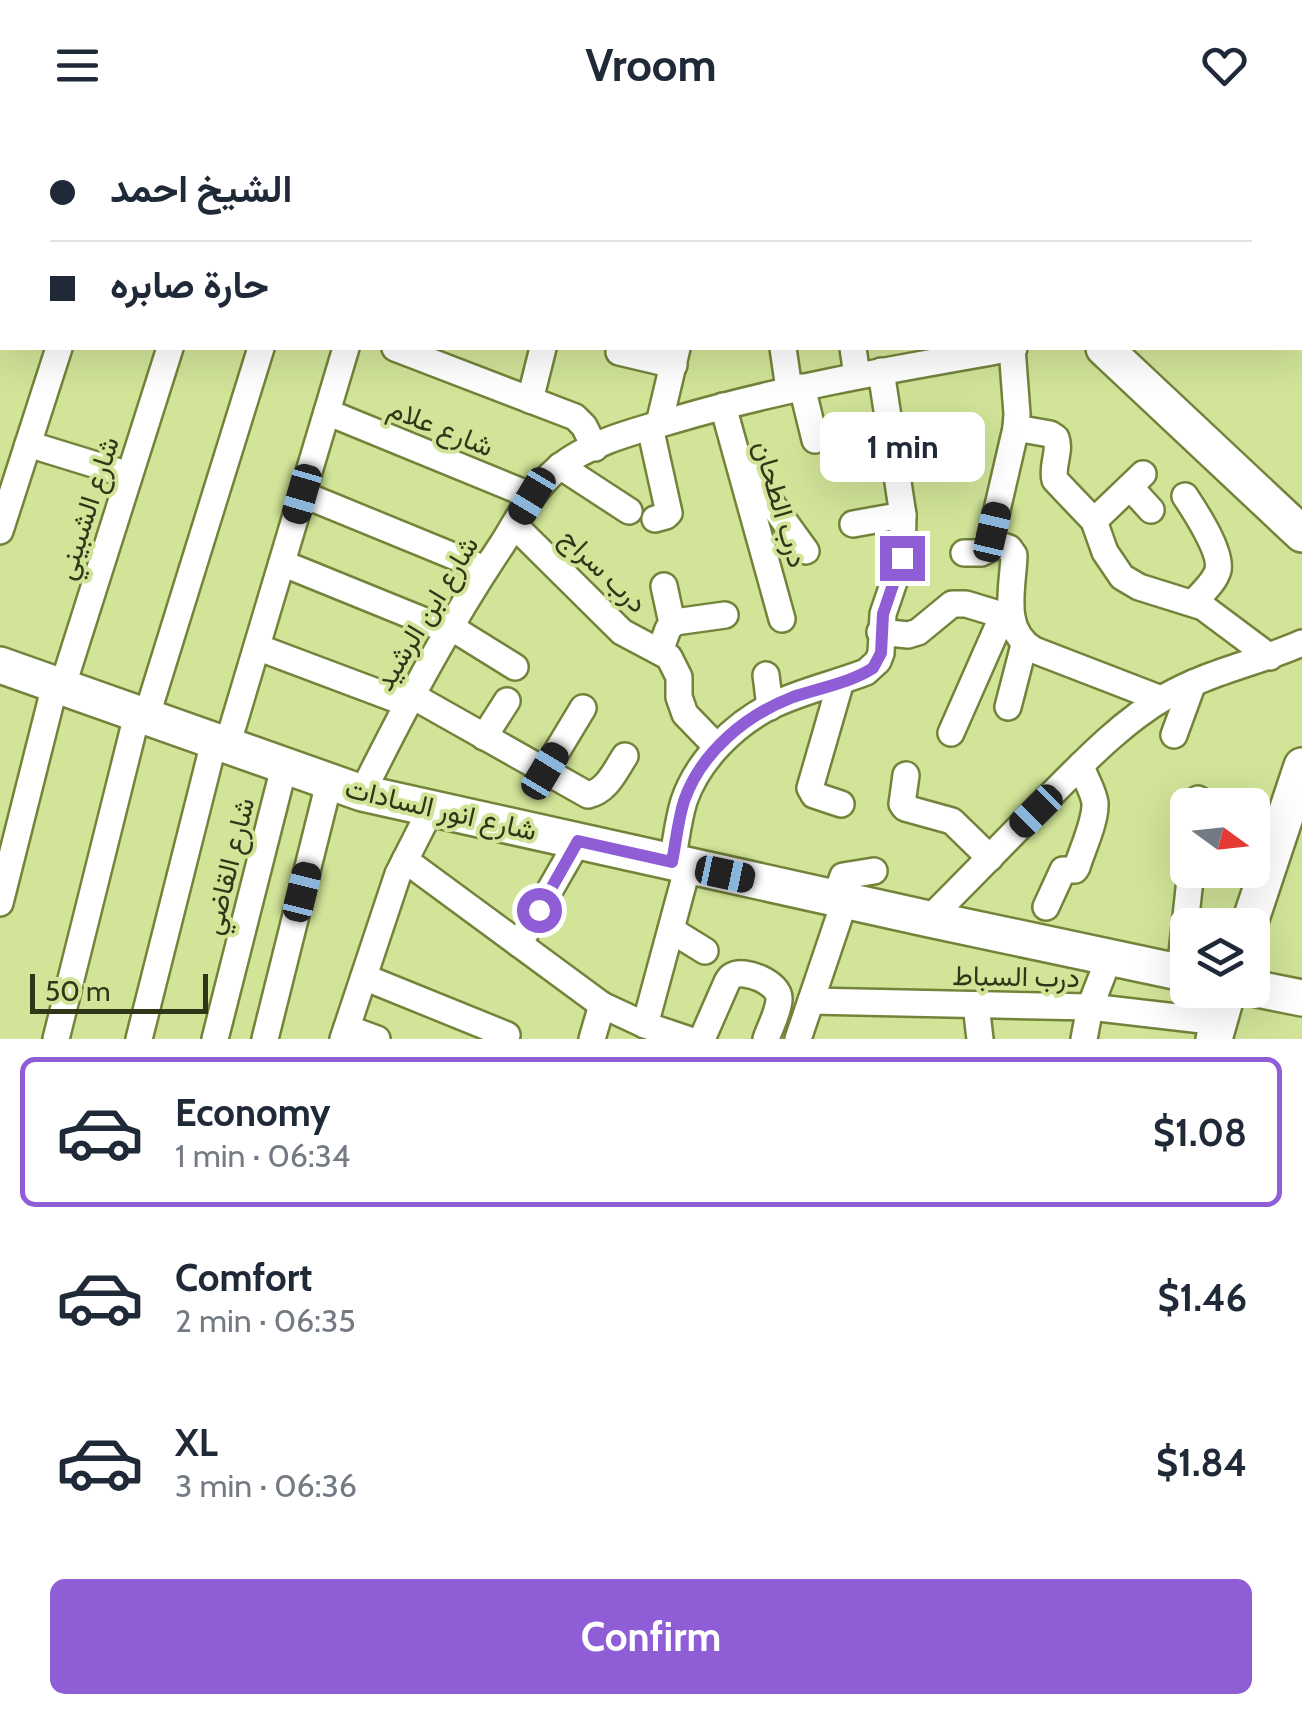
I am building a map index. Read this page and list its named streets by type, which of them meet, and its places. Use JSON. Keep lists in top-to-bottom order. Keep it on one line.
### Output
{"streets":{"street":["شارع علام","درب الطحان","شارع الشبيني","درب سراج","شارع ابن الرشيد","شارع انور السادات","شارع القاضي","درب السباط"]},"crossings":[["شارع علام","شارع ابن الرشيد"],["درب الطحان","شارع ابن الرشيد"],["شارع الشبيني","شارع انور السادات"],["درب سراج","شارع ابن الرشيد"],["شارع ابن الرشيد","شارع انور السادات"],["شارع انور السادات","شارع القاضي"]],"scale_bar":"50 m","north":"right","page":{"header":"Vroom","banner":["الشيخ احمد","حارة صابره"],"bubble":"1 min","scale":"50 m","list":[{"name":"Economy","note":"1 min · 06:34","value":"$1.08"},{"name":"Comfort","note":"2 min · 06:35","value":"$1.46"},{"name":"XL","note":"3 min · 06:36","value":"$1.84"}],"buttons":"Confirm"}}
